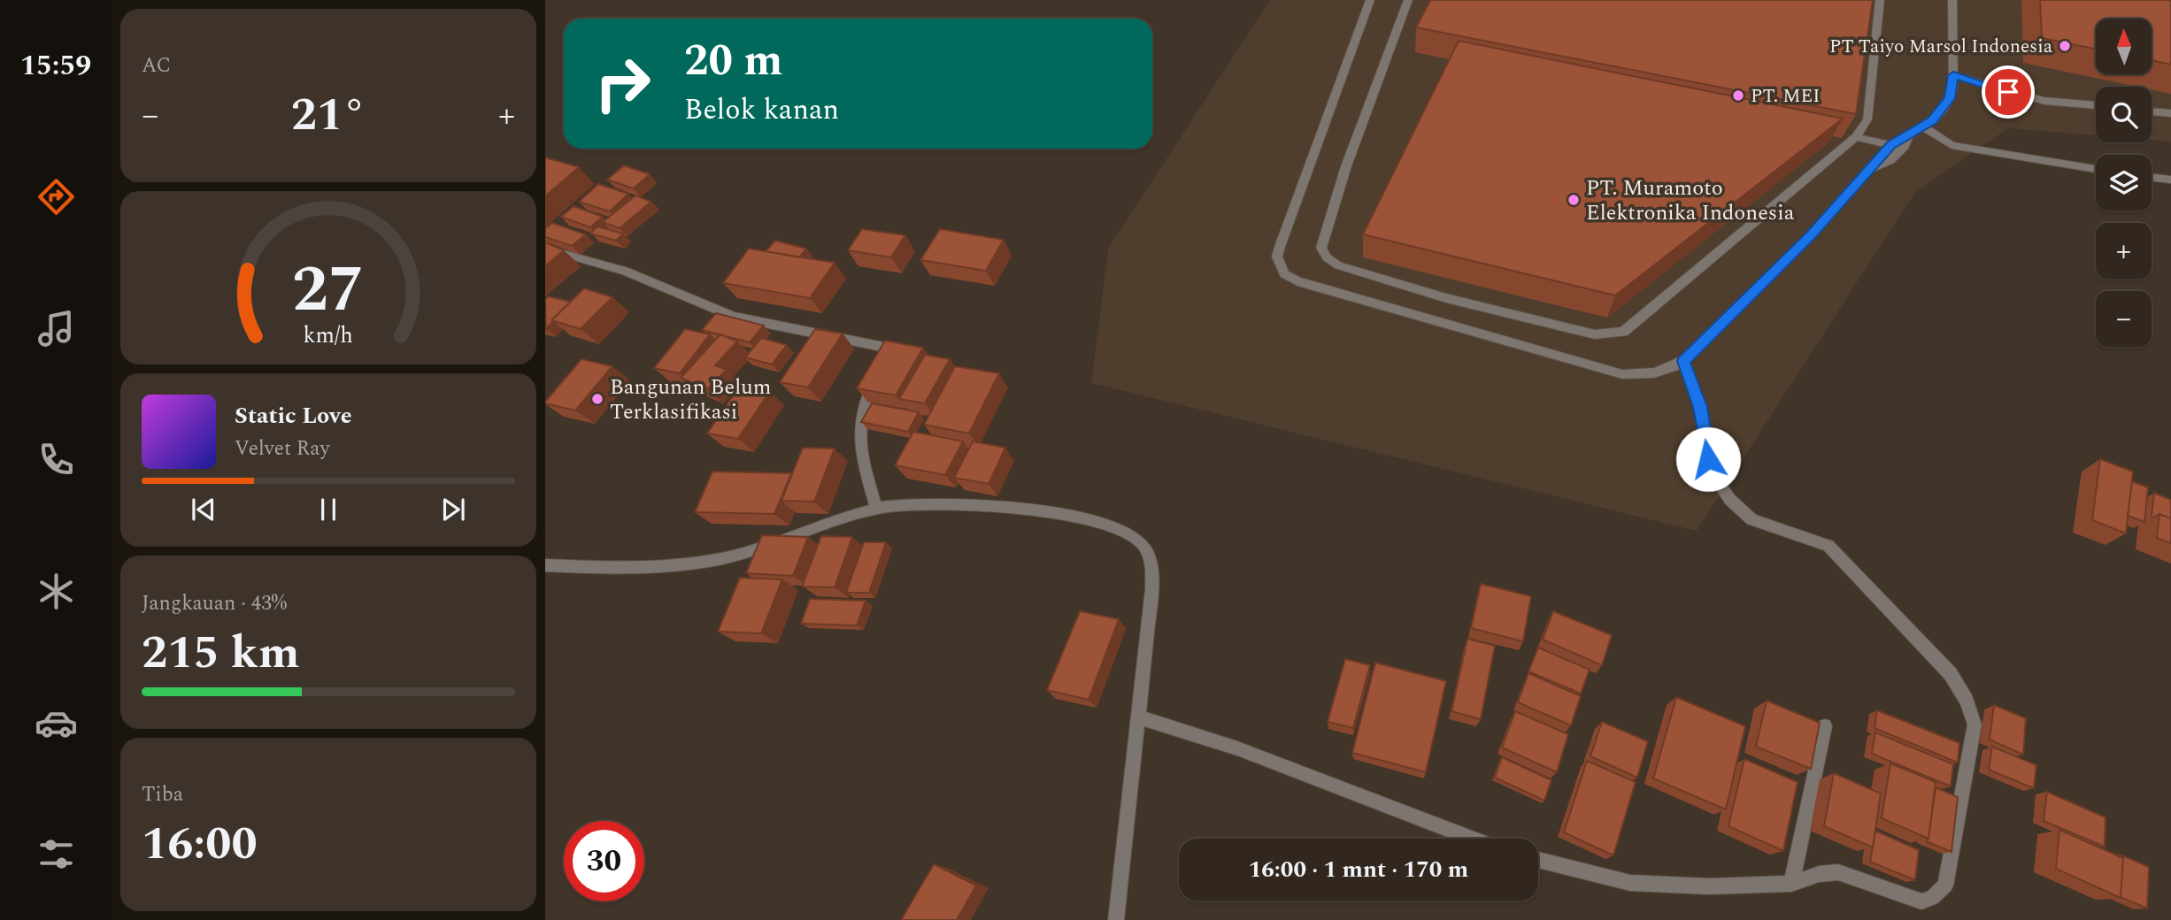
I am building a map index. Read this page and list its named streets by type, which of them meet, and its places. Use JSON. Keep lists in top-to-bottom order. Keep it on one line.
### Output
{"places":["PT Taiyo Marsol Indonesia","PT. MEI","PT. Muramoto Elektronika Indonesia","Bangunan Belum Terklasifikasi"],"north":"top","page":{"tabs":"15:59","tile":["AC",["Jangkauan · 43%","215 km"],["Tiba","16:00"]],"map_buttons":["+","−"],"turn":["20 m","Belok kanan"],"heat":["−","21°","+"],"song":["Static Love","Velvet Ray"],"limit":"30","trip":"16:00 · 1 mnt · 170 m","gauge":["27","km/h"]}}
